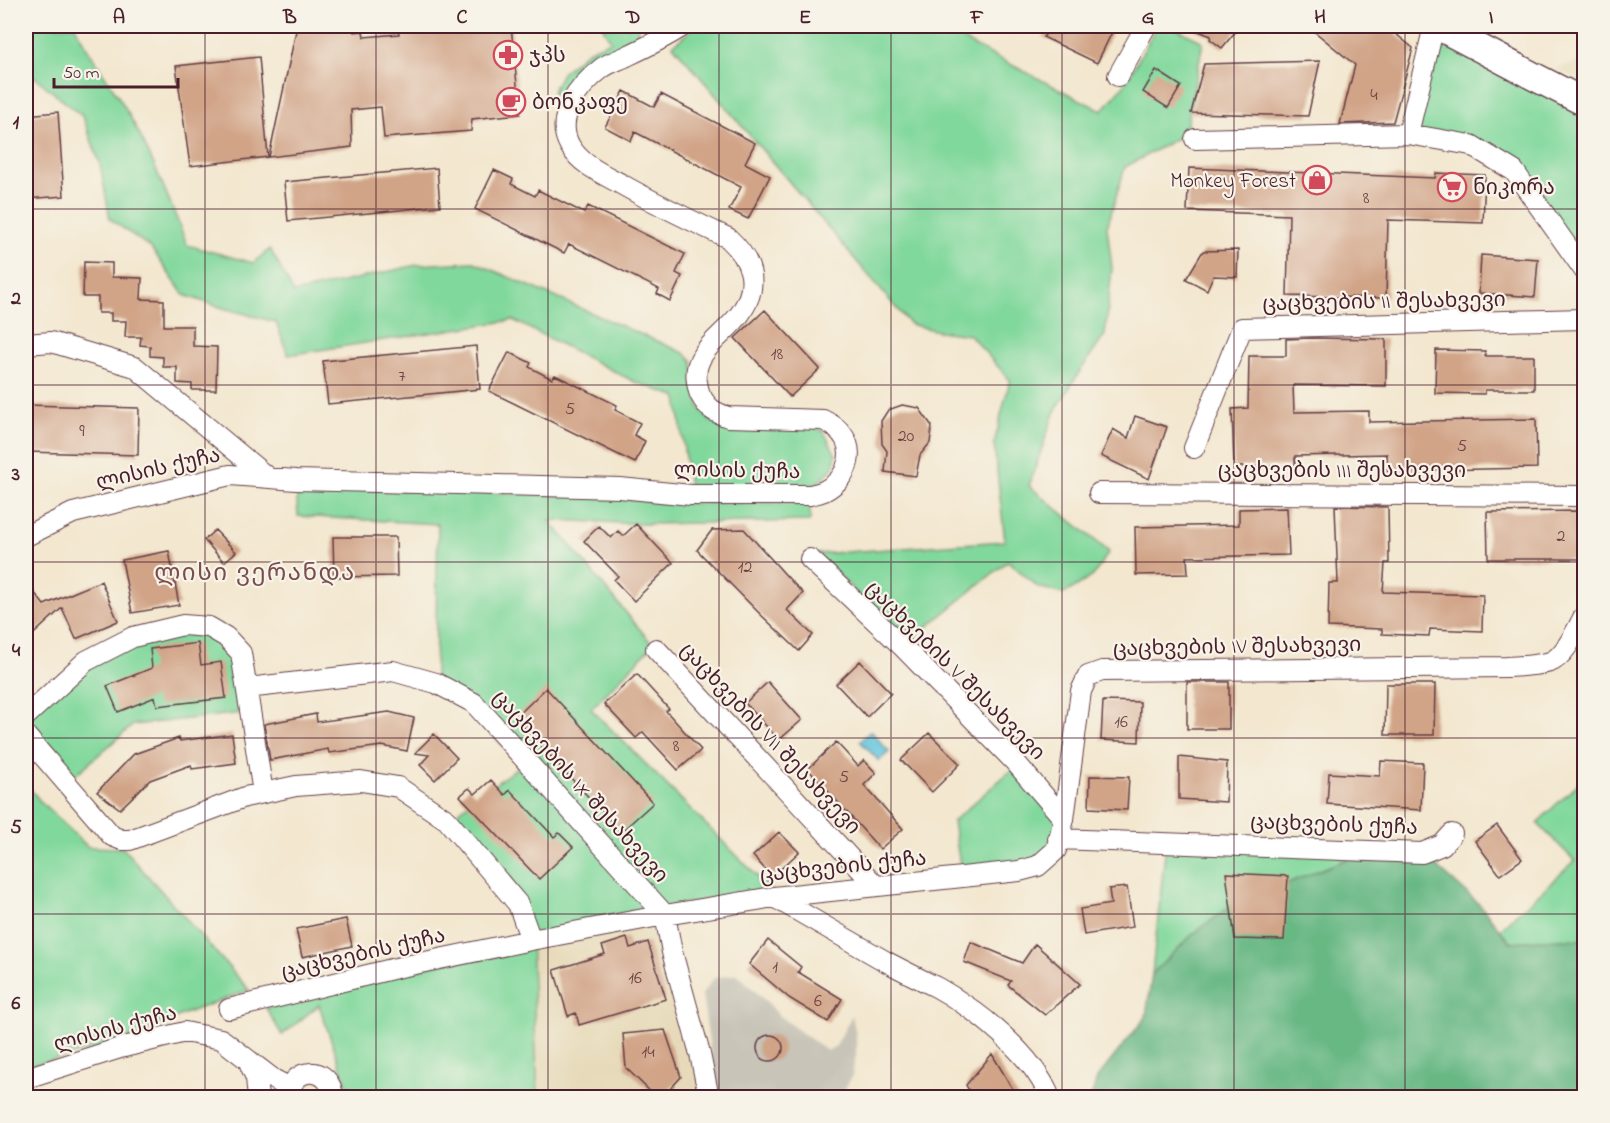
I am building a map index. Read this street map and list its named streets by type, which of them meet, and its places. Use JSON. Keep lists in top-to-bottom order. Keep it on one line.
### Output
{"streets":{"street":["ცაცხვების II შესახვევი","ლისის ქუჩა","ცაცხვების III შესახვევი","ცაცხვების IV შესახვევი","ცაცხვების V შესახვევი","ცაცხვების VII შესახვევი","ცაცხვების IX შესახვევი","ცაცხვების ქუჩა"]},"crossings":[["ცაცხვების IV შესახვევი","ცაცხვების V შესახვევი"],["ცაცხვების IV შესახვევი","ცაცხვების ქუჩა"],["ცაცხვების VII შესახვევი","ცაცხვების ქუჩა"],["ცაცხვების IX შესახვევი","ცაცხვების ქუჩა"]],"districts":["ლისი ვერანდა"],"places":{"pharmacy":["ჯპს"],"cafe":["ბონკაფე"],"shop":["Monkey Forest"],"supermarket":["ნიკორა"]},"house_numbers":["4","8","18","7","5","9","20","5","2","12","16","8","5","1","16","6","14"],"scale_bar":"50 m","grid":{"columns":["A","B","C","D","E","F","G","H","I"],"rows":["1","2","3","4","5","6"]}}
